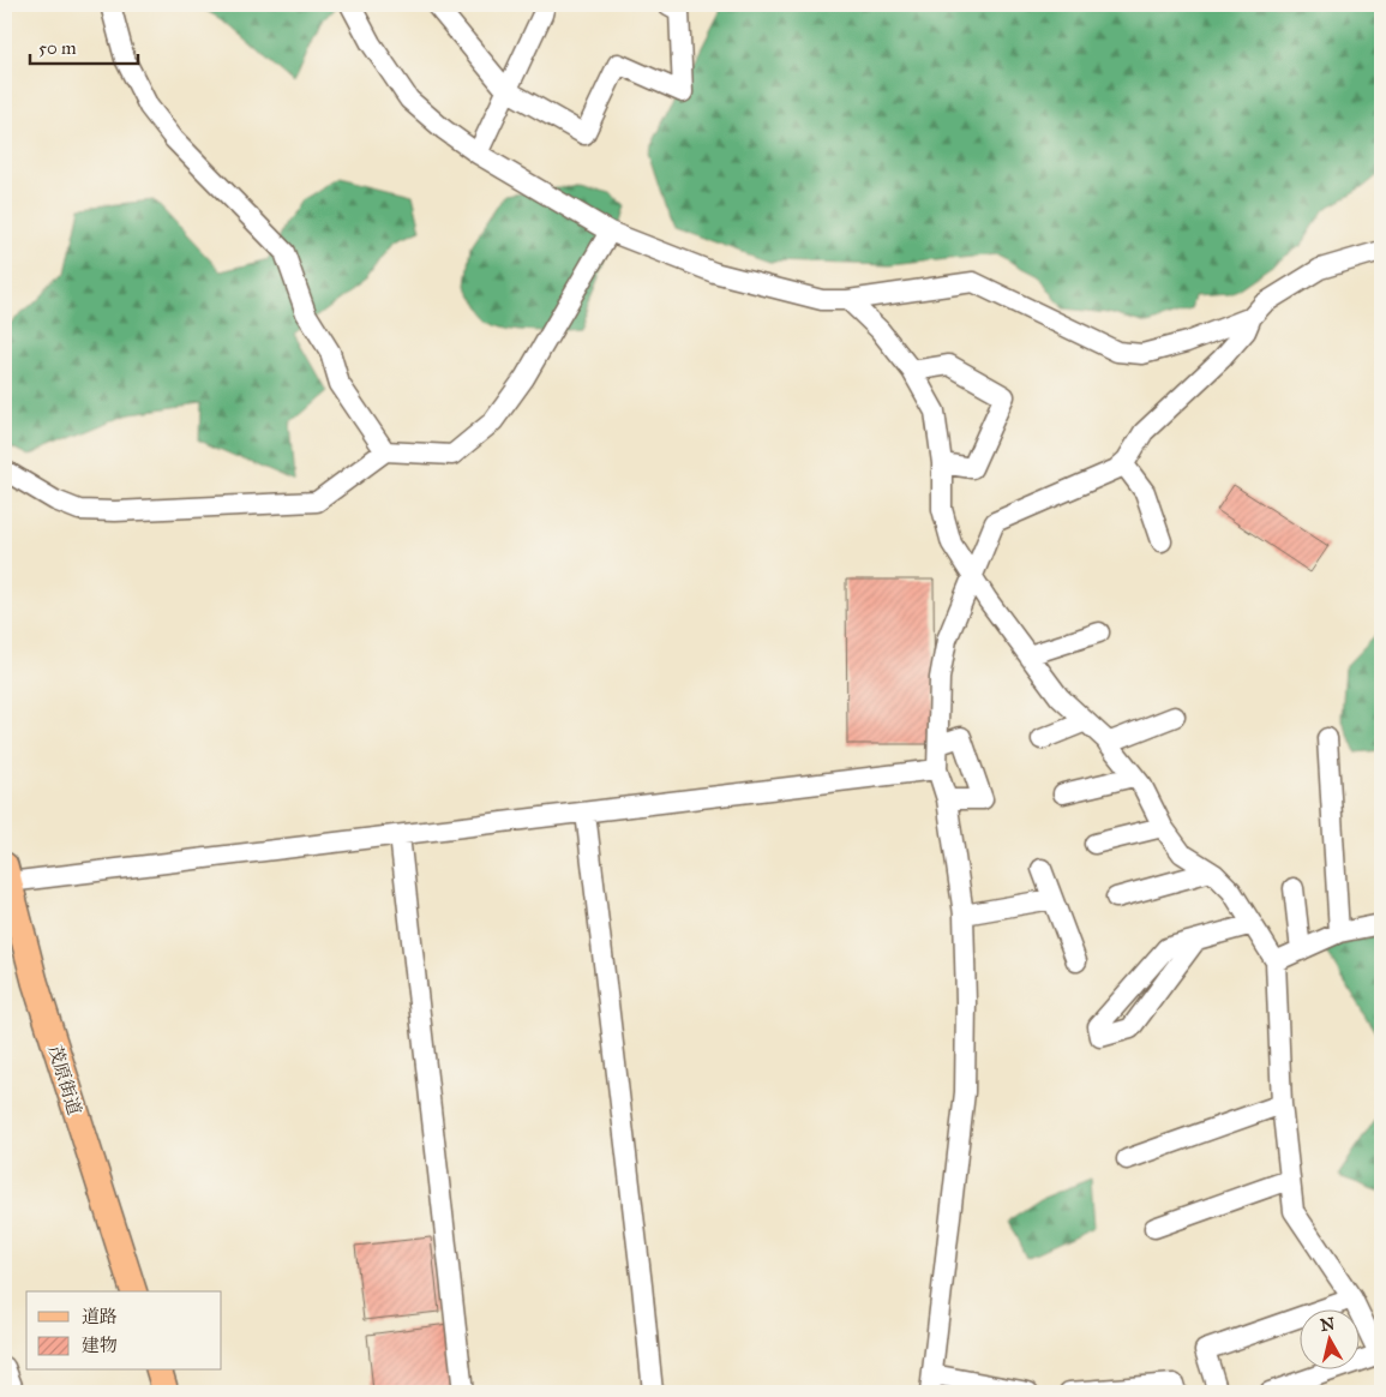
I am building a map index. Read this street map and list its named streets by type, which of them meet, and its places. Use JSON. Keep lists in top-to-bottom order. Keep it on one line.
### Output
{"streets":{"main road":["茂原街道"]},"legend":["道路","建物"],"scale_bar":"50 m","north":"top"}
